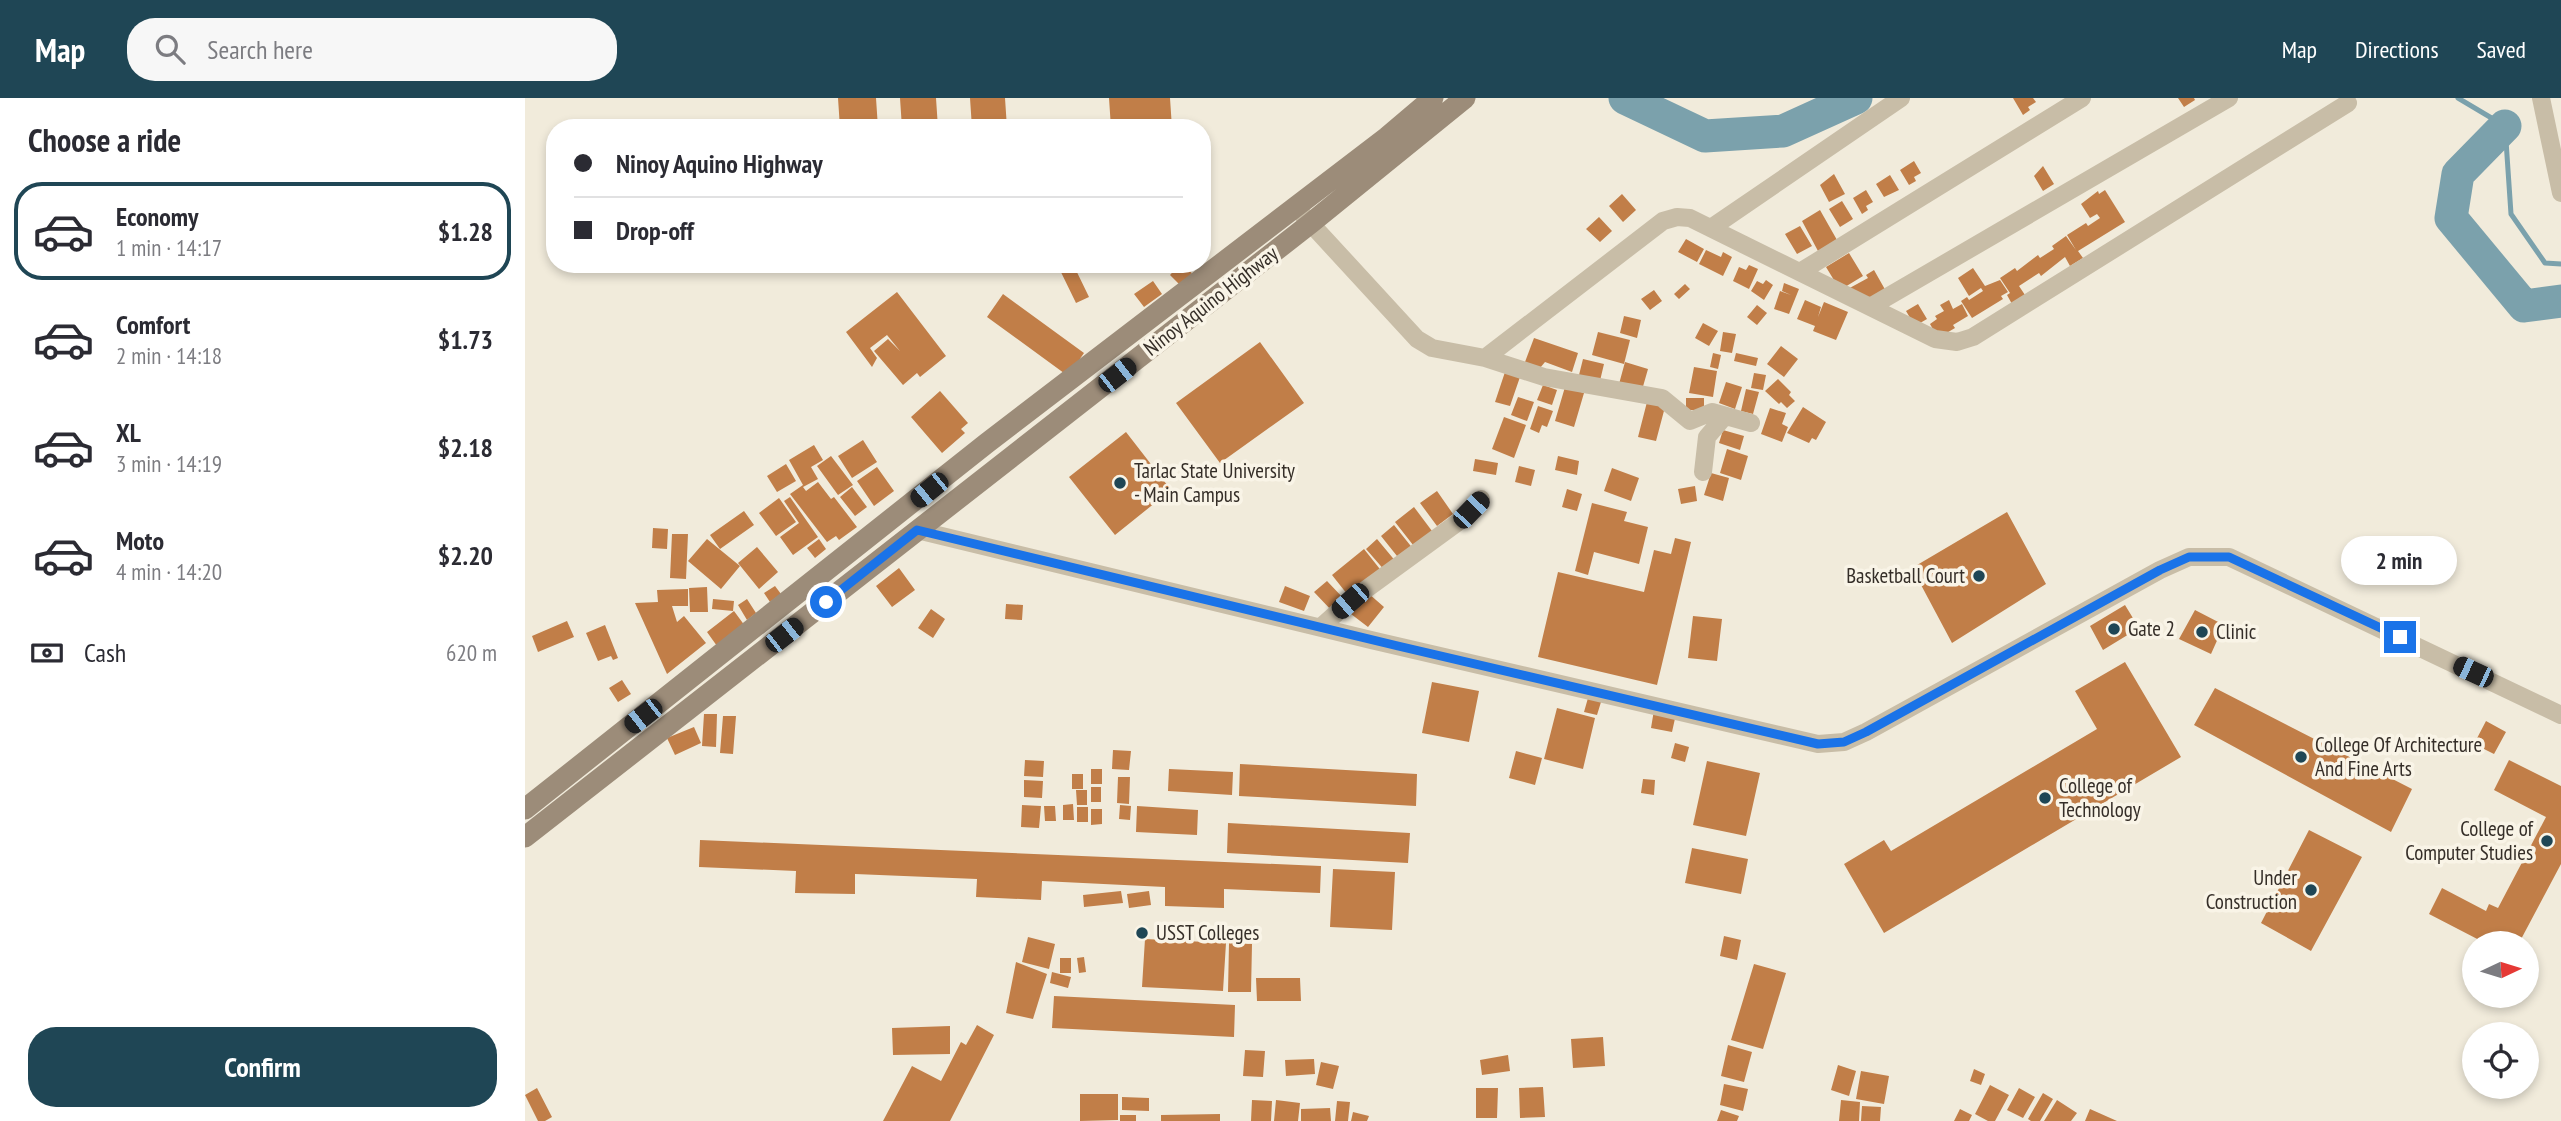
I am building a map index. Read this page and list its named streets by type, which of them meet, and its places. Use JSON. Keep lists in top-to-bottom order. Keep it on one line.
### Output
{"streets":{"main road":["Ninoy Aquino Highway"]},"places":["Tarlac State University - Main Campus","Basketball Court","Gate 2","Clinic","College Of Architecture And Fine Arts","College of Technology","College of Computer Studies","Under Construction","USST Colleges"],"north":"right","page":{"header":"Map","search":"Search here","nav":["Map","Directions","Saved"],"heading":"Choose a ride","banner":["Ninoy Aquino Highway","Drop-off"],"list":[{"name":"Economy","note":"1 min · 14:17","value":"$1.28"},{"name":"Comfort","note":"2 min · 14:18","value":"$1.73"},{"name":"XL","note":"3 min · 14:19","value":"$2.18"},{"name":"Moto","note":"4 min · 14:20","value":"$2.20"}],"bubble":"2 min","pay":["Cash","620 m"],"buttons":"Confirm"}}
